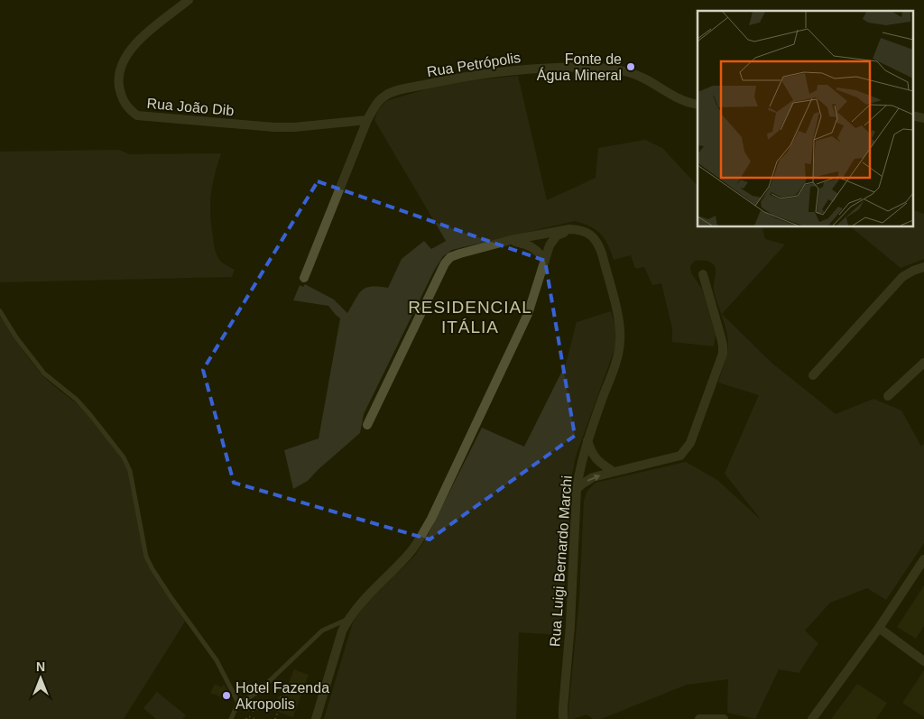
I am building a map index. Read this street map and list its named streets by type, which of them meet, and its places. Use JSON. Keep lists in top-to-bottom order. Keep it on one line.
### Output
{"streets":{"street":["Rua Petrópolis","Rua João Dib","Rua Luigi Bernardo Marchi"]},"crossings":[["Rua Petrópolis","Rua João Dib"]],"districts":["RESIDENCIAL ITÁLIA"],"places":["Fonte de Água Mineral","Hotel Fazenda Akropolis"],"north":"top"}
